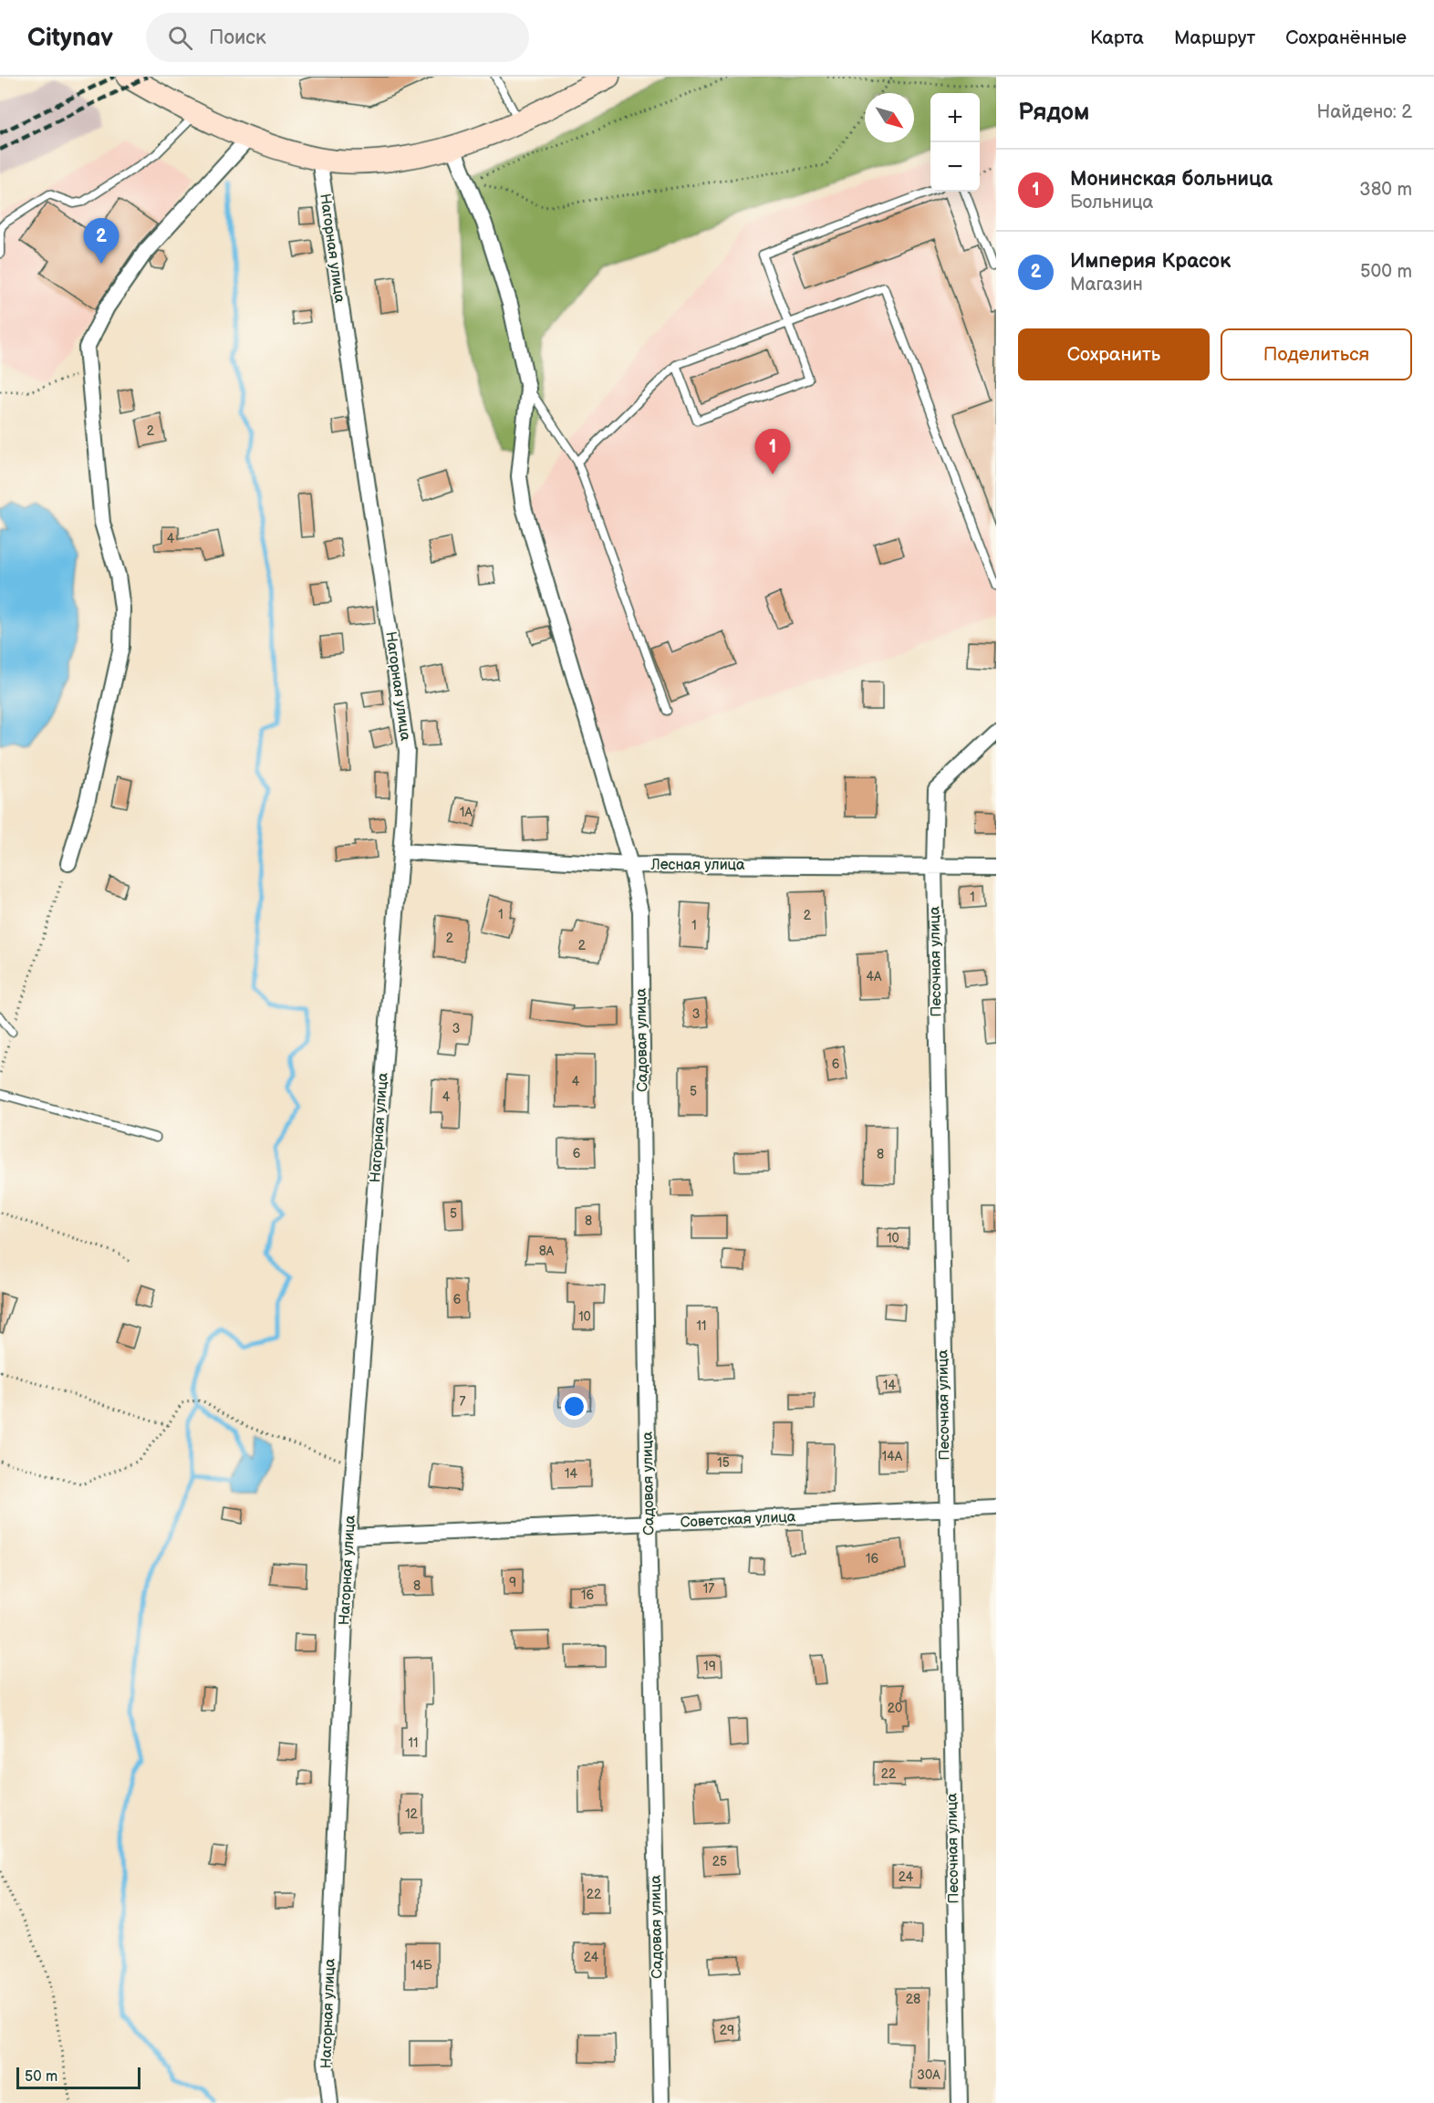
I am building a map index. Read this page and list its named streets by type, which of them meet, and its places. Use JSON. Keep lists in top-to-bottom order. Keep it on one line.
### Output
{"streets":{"street":["Нагорная улица","Лесная улица","Песочная улица","Садовая улица","Советская улица"]},"crossings":[["Нагорная улица","Лесная улица"],["Нагорная улица","Советская улица"],["Лесная улица","Песочная улица"],["Лесная улица","Садовая улица"],["Песочная улица","Советская улица"],["Садовая улица","Советская улица"]],"house_numbers":["2","4","1А","1","1","2","1","2","2","4А","3","3","6","4","5","4","6","8","5","8","10","8А","6","10","11","14","7","14А","15","14","16","9","8","17","16","19","20","11","22","12","25","24","22","24","14Б","28","29","30А"],"scale_bar":"50 m","north":"bottom right","page":{"header":"Citynav","search":"Поиск","nav":["Карта","Маршрут","Сохранённые"],"heading":["Рядом","Найдено: 2"],"map_buttons":["+","−"],"list":[{"mark":"1","name":"Монинская больница","note":"Больница","value":"380 m"},{"mark":"2","name":"Империя Красок","note":"Магазин","value":"500 m"}],"pins":["2","1"],"buttons":["Сохранить","Поделиться"],"scale":"50 m"}}
